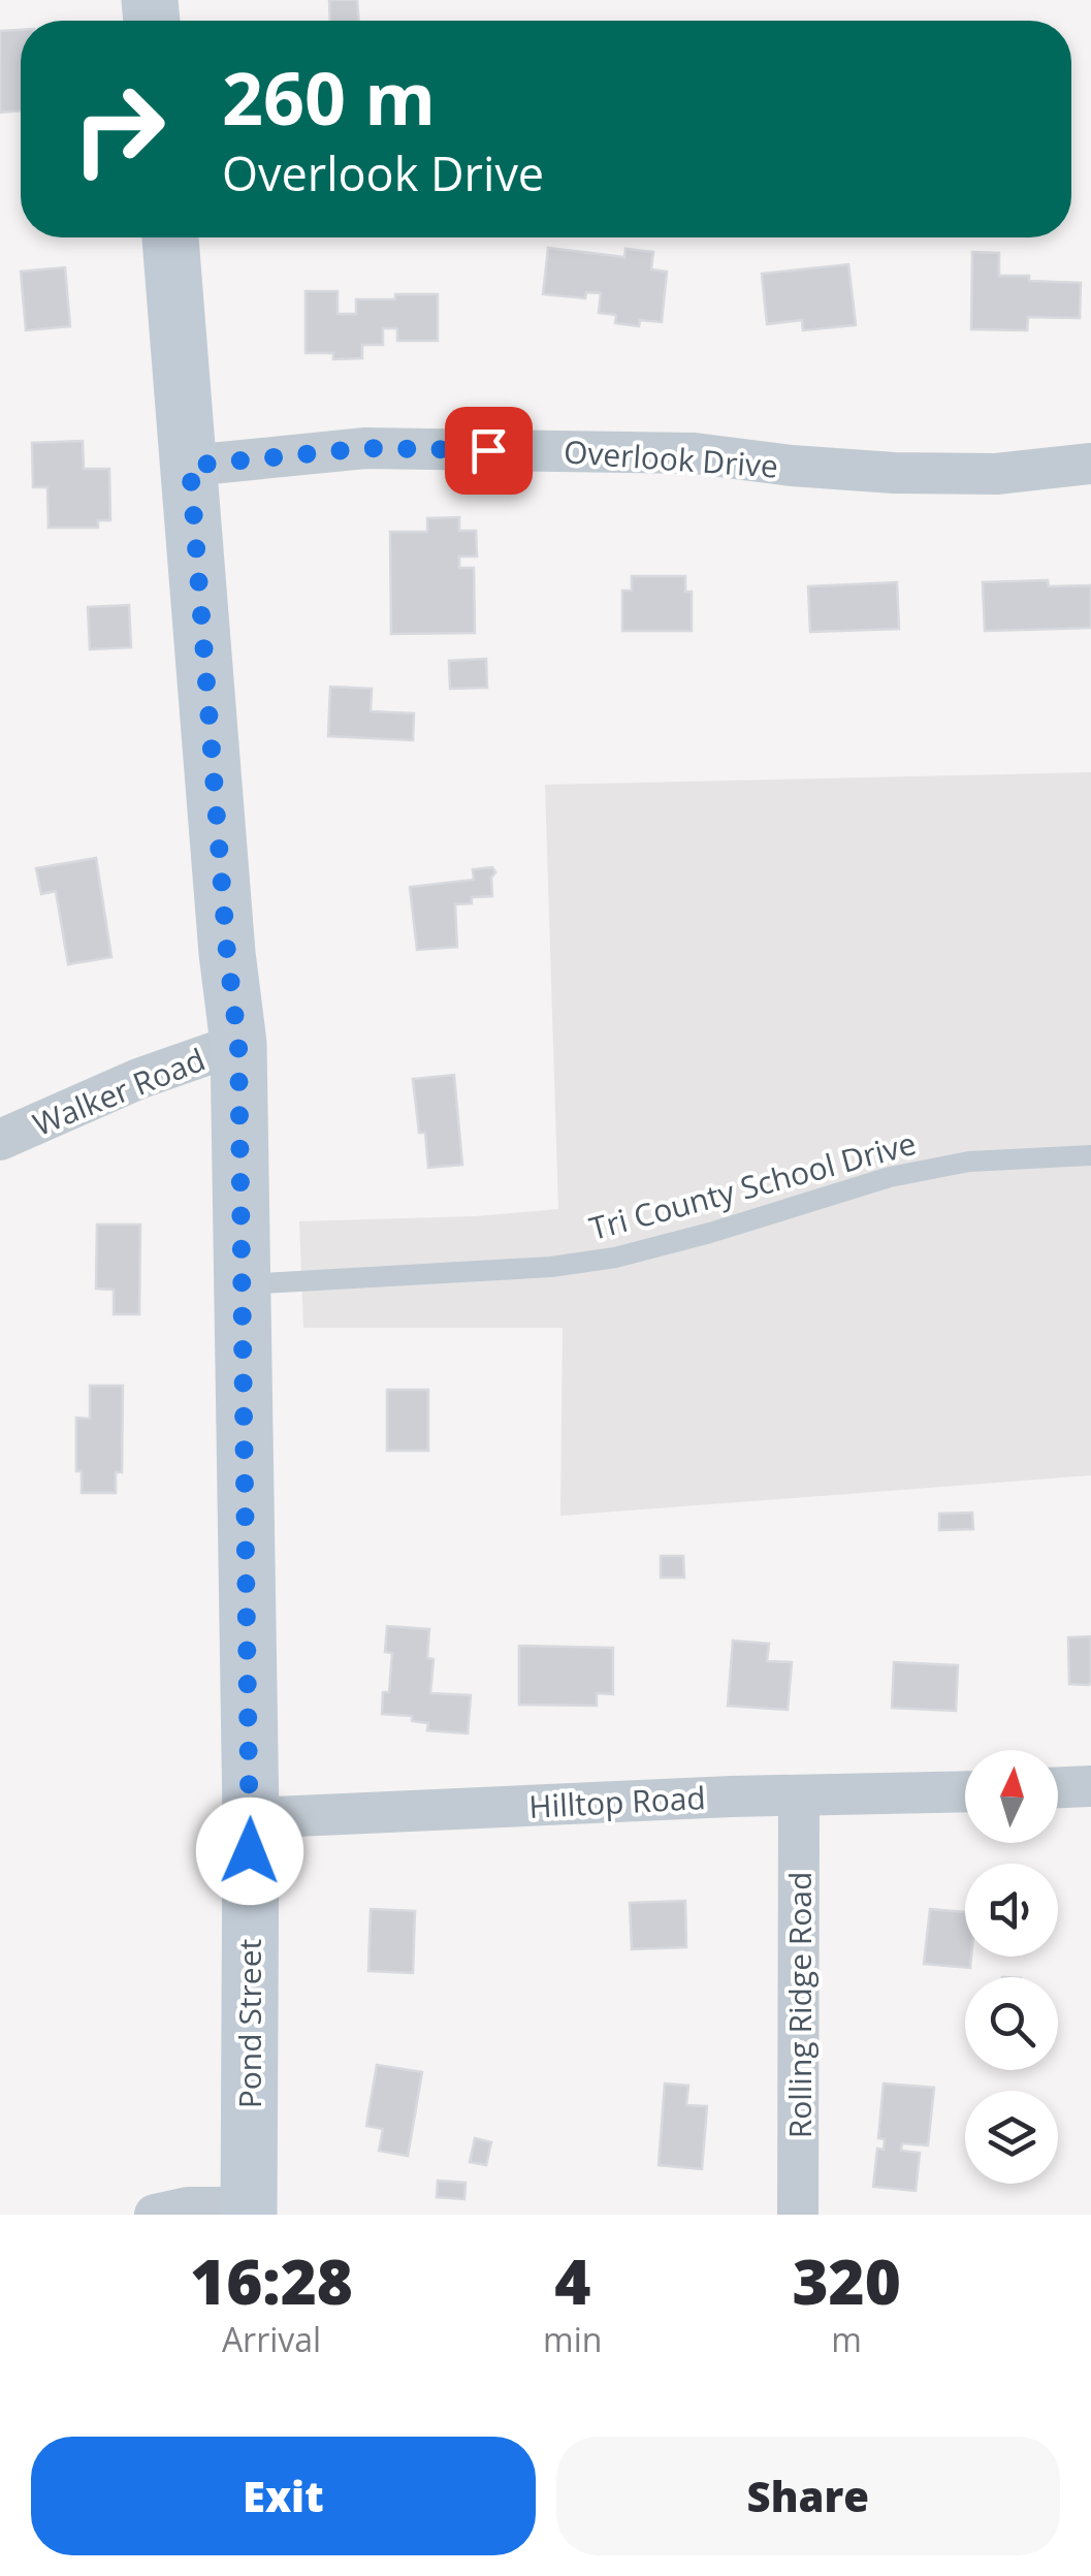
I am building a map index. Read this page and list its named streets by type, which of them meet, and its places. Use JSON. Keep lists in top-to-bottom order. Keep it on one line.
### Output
{"streets":{"main road":["Pond Street"],"street":["Overlook Drive","Walker Road","Hilltop Road","Rolling Ridge Road"],"lane":["Tri County School Drive"]},"crossings":[["Overlook Drive","Pond Street"],["Walker Road","Pond Street"],["Tri County School Drive","Pond Street"],["Hilltop Road","Rolling Ridge Road"],["Hilltop Road","Pond Street"]],"north":"top","page":{"turn":["260 m","Overlook Drive"],"eta":["16:28","Arrival","4","min","320","m"],"buttons":["Exit","Share"]}}
